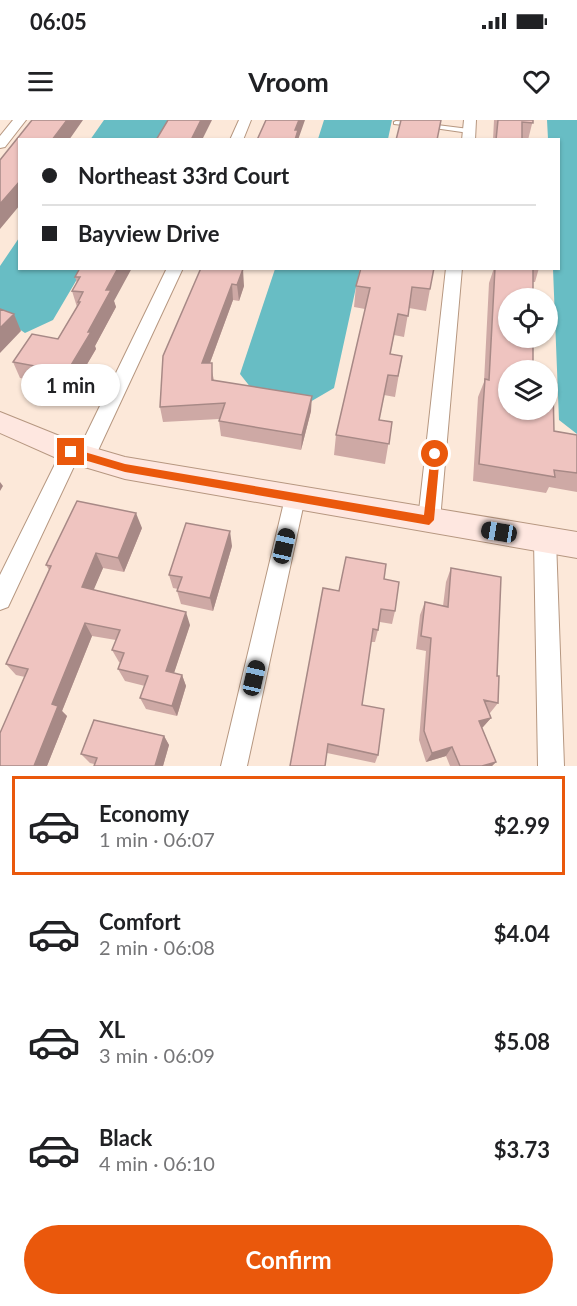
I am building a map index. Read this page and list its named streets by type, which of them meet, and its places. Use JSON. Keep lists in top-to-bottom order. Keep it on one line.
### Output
{"page":{"status":"06:05","header":"Vroom","banner":["Northeast 33rd Court","Bayview Drive"],"bubble":"1 min","list":[{"name":"Economy","note":"1 min · 06:07","value":"$2.99"},{"name":"Comfort","note":"2 min · 06:08","value":"$4.04"},{"name":"XL","note":"3 min · 06:09","value":"$5.08"},{"name":"Black","note":"4 min · 06:10","value":"$3.73"}],"buttons":"Confirm"}}
